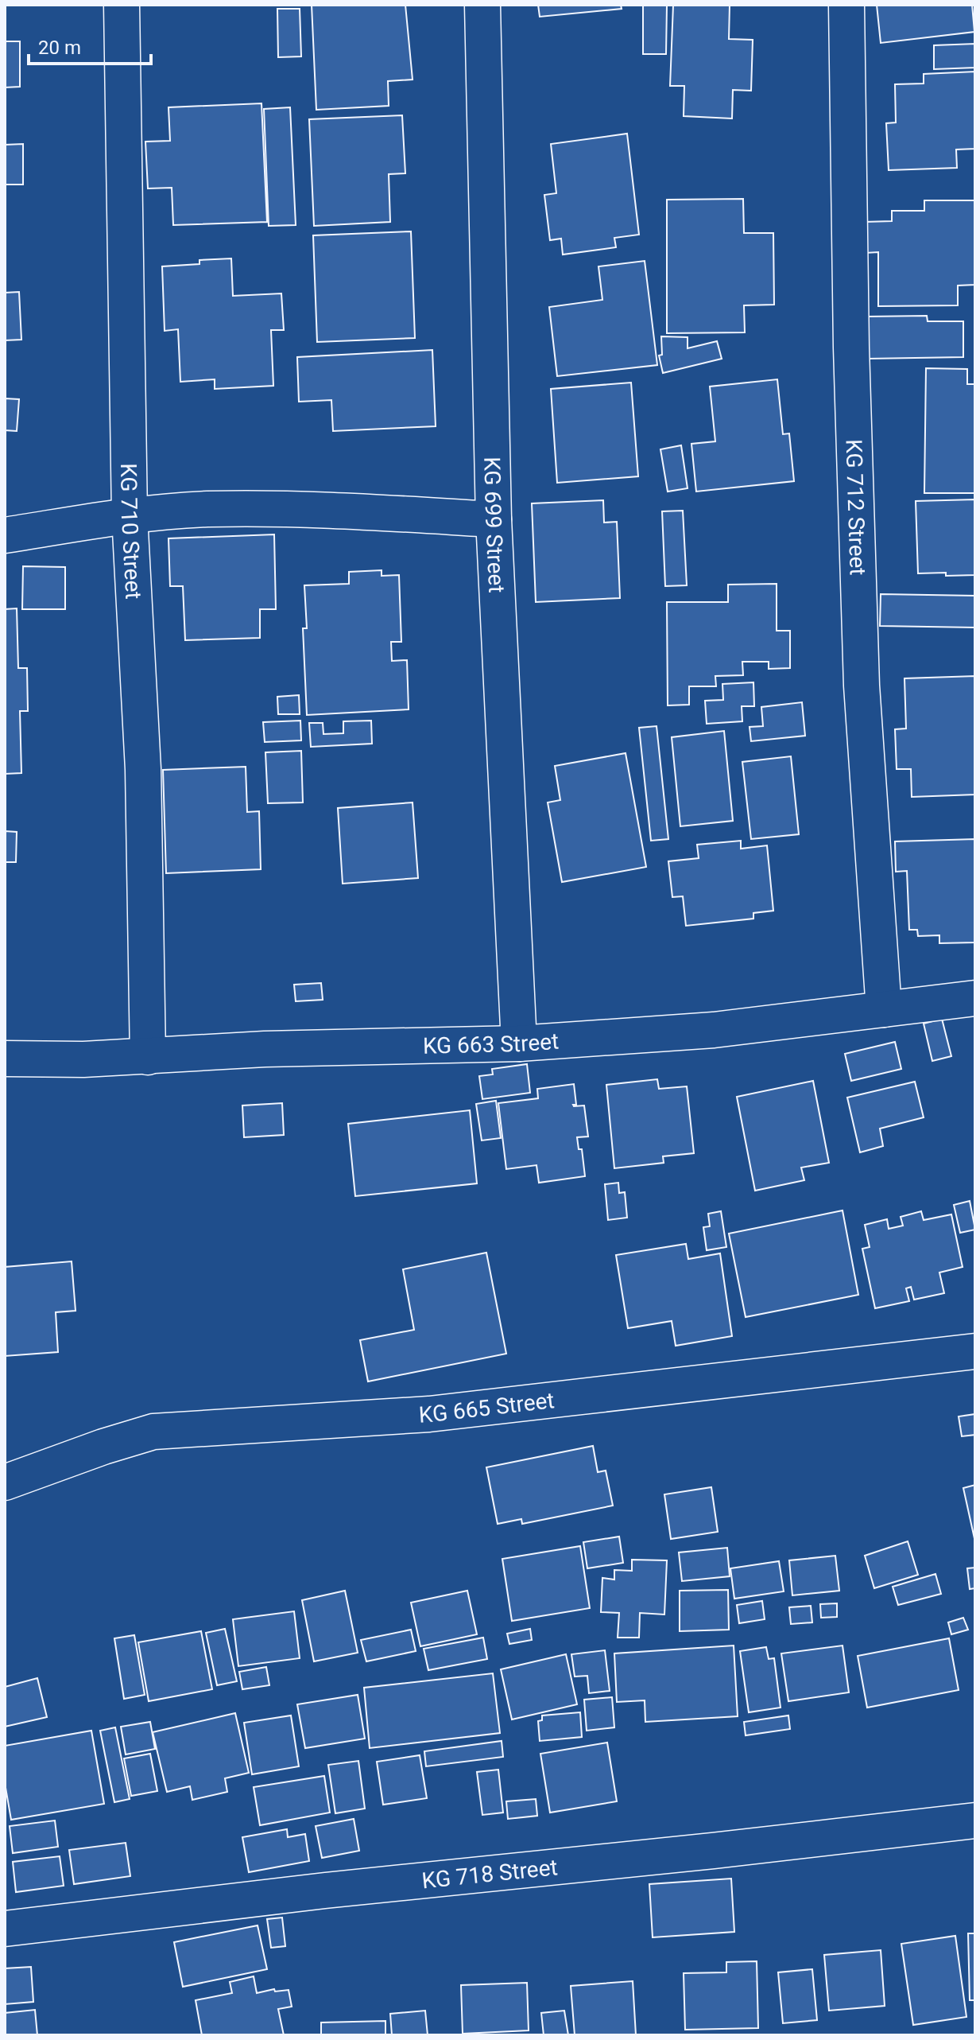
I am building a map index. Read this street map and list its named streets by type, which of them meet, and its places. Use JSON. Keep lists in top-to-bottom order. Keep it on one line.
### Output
{"streets":{"street":["KG 712 Street","KG 699 Street","KG 710 Street","KG 663 Street","KG 665 Street","KG 718 Street"]},"crossings":[["KG 712 Street","KG 663 Street"],["KG 699 Street","KG 663 Street"],["KG 710 Street","KG 663 Street"]],"scale_bar":"20 m"}
